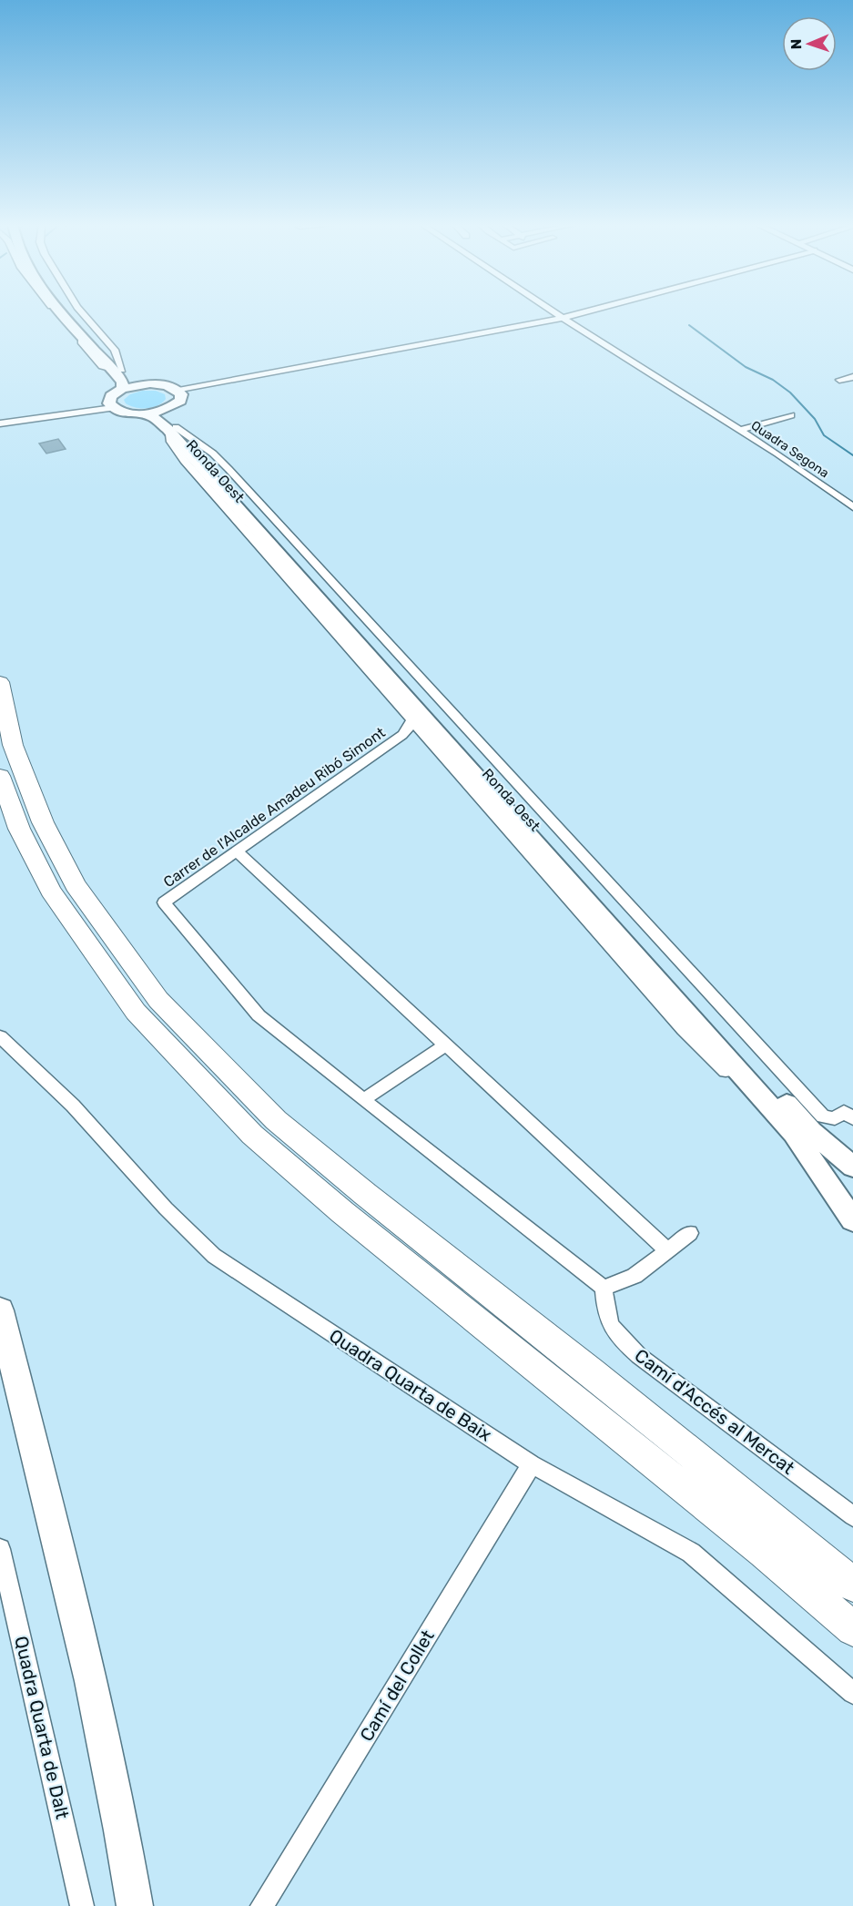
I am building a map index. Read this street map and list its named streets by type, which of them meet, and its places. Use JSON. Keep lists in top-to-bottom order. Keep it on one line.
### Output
{"streets":{"main road":["Ronda Oest"],"street":["Quadra Segona","Carrer de l'Alcalde Amadeu Ribó Simont","Quadra Quarta de Baix","Camí d'Accés al Mercat","Camí del Collet","Quadra Quarta de Dalt"]},"crossings":[["Ronda Oest","Carrer de l'Alcalde Amadeu Ribó Simont"],["Quadra Quarta de Baix","Camí del Collet"]],"north":"left"}
